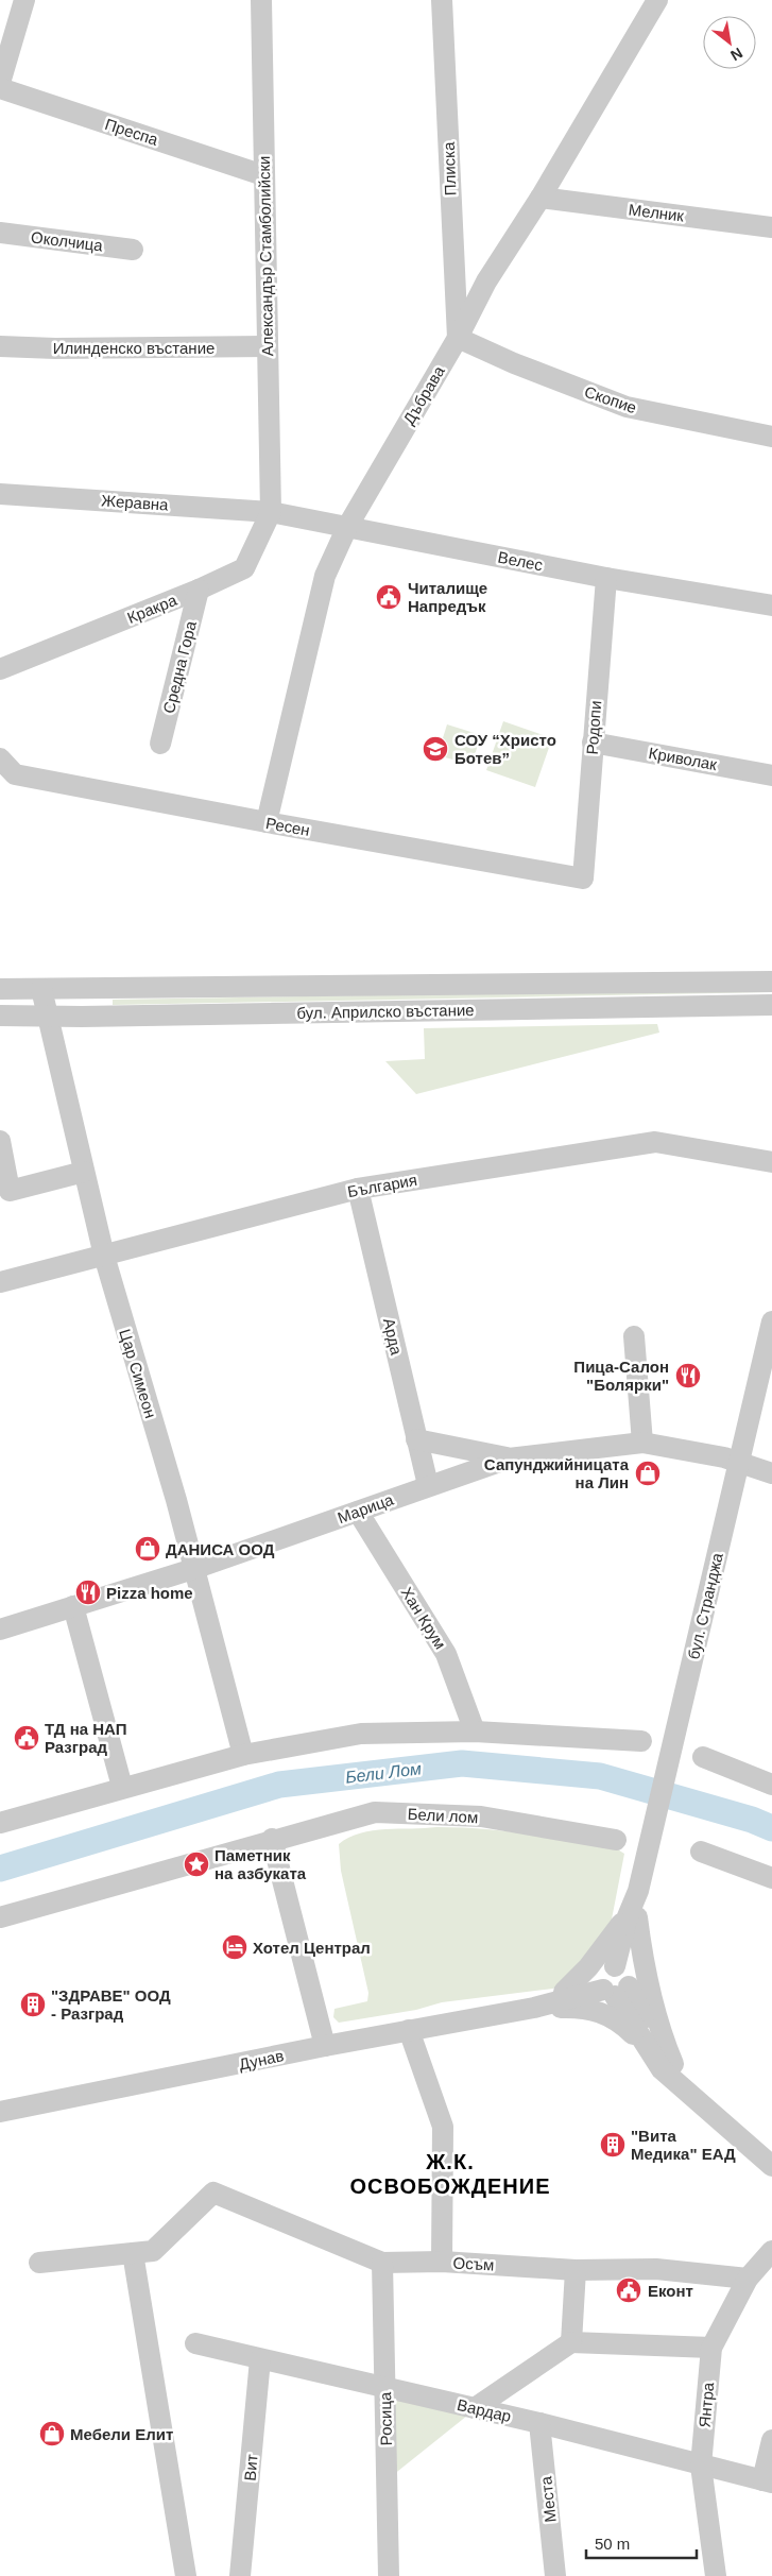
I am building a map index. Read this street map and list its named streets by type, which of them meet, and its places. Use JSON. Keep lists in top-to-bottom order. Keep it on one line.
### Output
{"streets":{"street":["Преспа","Плиска","Мелник","Околчица","Александър Стамболийски","Илинденско въстание","Дъбрава","Скопие","Жеравна","Велес","Кракра","Средна Гора","Родопи","Криволак","Ресен","бул. Априлско въстание","България","Арда","Цар Симеон","Марица","бул. Странджа","Хан Крум","Бели лом","Дунав","Осъм","Янтра","Вардар","Росица","Вит","Места"]},"crossings":[["Преспа","Александър Стамболийски"],["Плиска","Дъбрава"],["Плиска","Скопие"],["Мелник","Дъбрава"],["Александър Стамболийски","Илинденско въстание"],["Александър Стамболийски","Жеравна"],["Александър Стамболийски","Велес"],["Александър Стамболийски","Кракра"],["Дъбрава","Скопие"],["Дъбрава","Велес"],["Дъбрава","Ресен"],["Жеравна","Велес"],["Жеравна","Кракра"],["Велес","Кракра"],["Велес","Родопи"],["Кракра","Средна Гора"],["Родопи","Криволак"],["Родопи","Ресен"],["бул. Априлско въстание","Цар Симеон"],["България","Арда"],["България","Цар Симеон"],["Арда","Марица"],["Цар Симеон","Марица"],["Марица","бул. Странджа"],["Марица","Хан Крум"],["бул. Странджа","Дунав"],["Осъм","Янтра"],["Осъм","Росица"],["Янтра","Вардар"],["Вардар","Росица"],["Вардар","Вит"],["Вардар","Места"]],"districts":["Ж.К. ОСВОБОЖДЕНИЕ"],"water":["Бели Лом"],"places":{"public building":["Читалище Напредък","ТД на НАП Разград","Еконт"],"school or university":["СОУ “Христо Ботев”"],"restaurant":["Пица-Салон \"Болярки\"","Pizza home"],"shop":["Сапунджийницата на Лин","ДАНИСА ООД","Мебели Елит"],"place":["Паметник на азбуката"],"hotel":["Хотел Централ"],"building":["\"ЗДРАВЕ\" ООД - Разград","\"Вита Медика\" ЕАД"]},"scale_bar":"50 m","north":"bottom right"}
